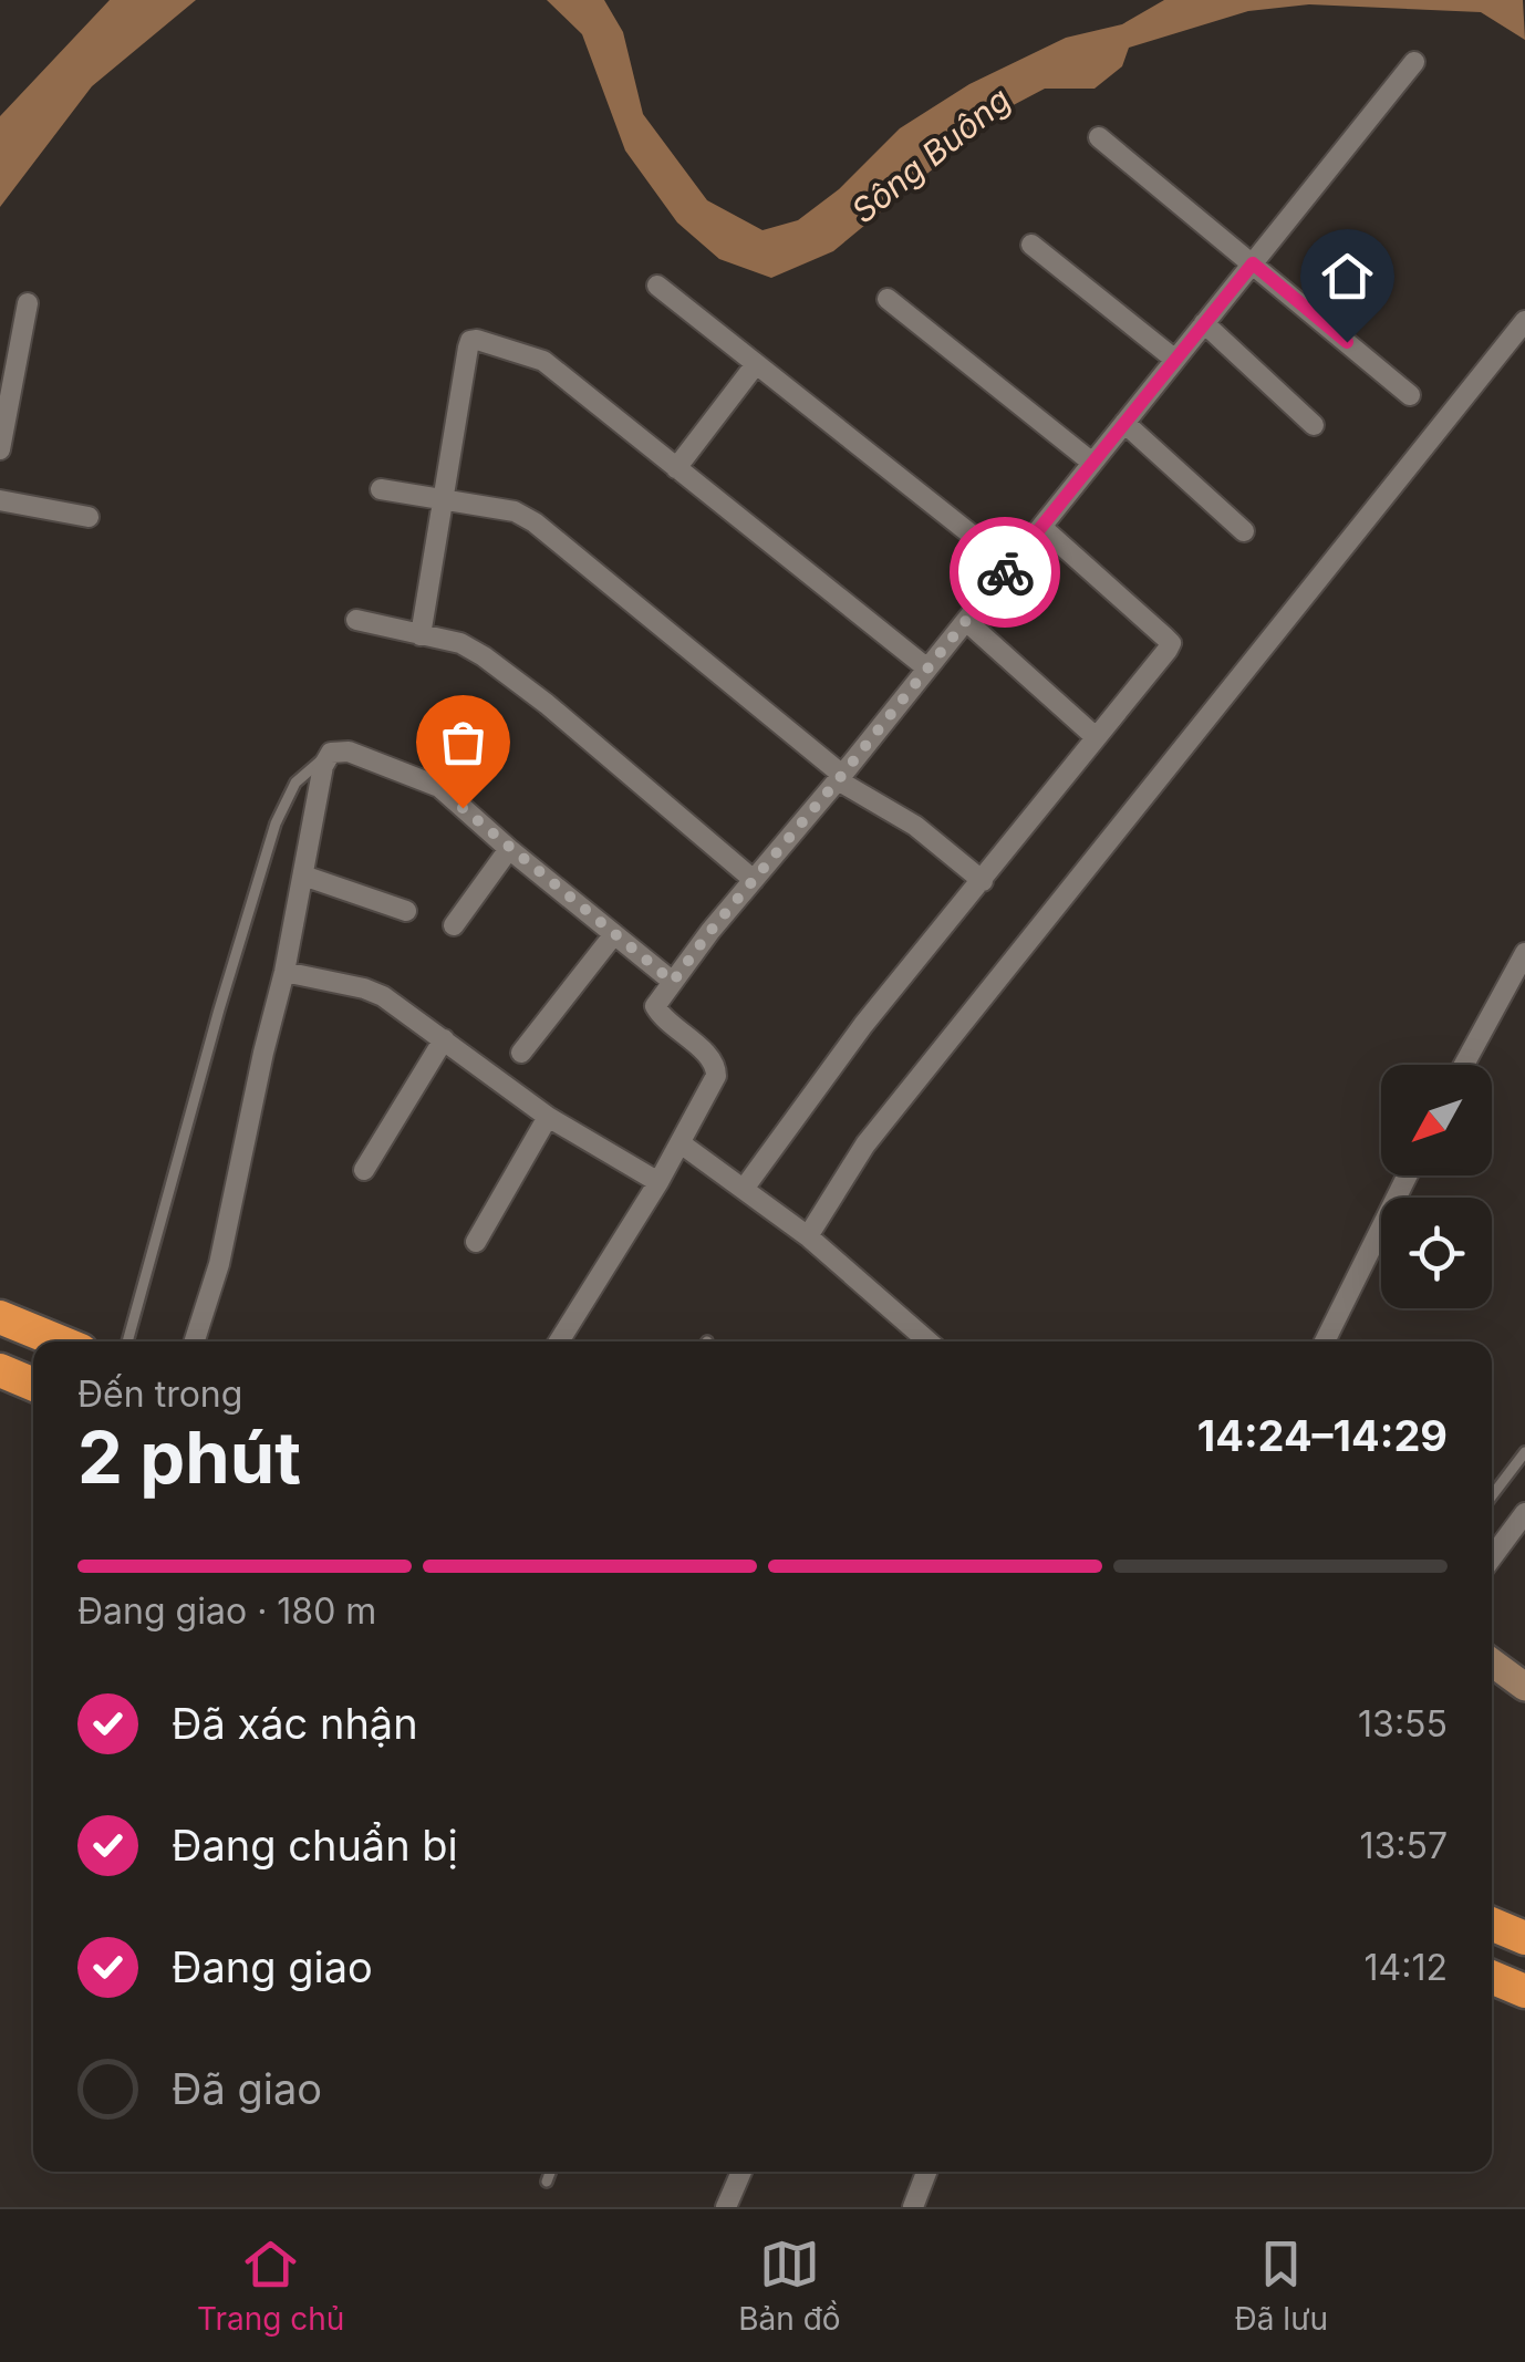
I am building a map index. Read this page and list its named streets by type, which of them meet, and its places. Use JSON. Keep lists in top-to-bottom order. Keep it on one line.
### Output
{"water":["Sông Buông"],"north":"bottom left","page":{"heading":["2 phút","Đến trong","14:24–14:29"],"bar":"Đang giao · 180 m","list":[["Đã xác nhận","13:55"],["Đang chuẩn bị","13:57"],["Đang giao","14:12"],"Đã giao"],"tabs":["Trang chủ","Bản đồ","Đã lưu"]}}
